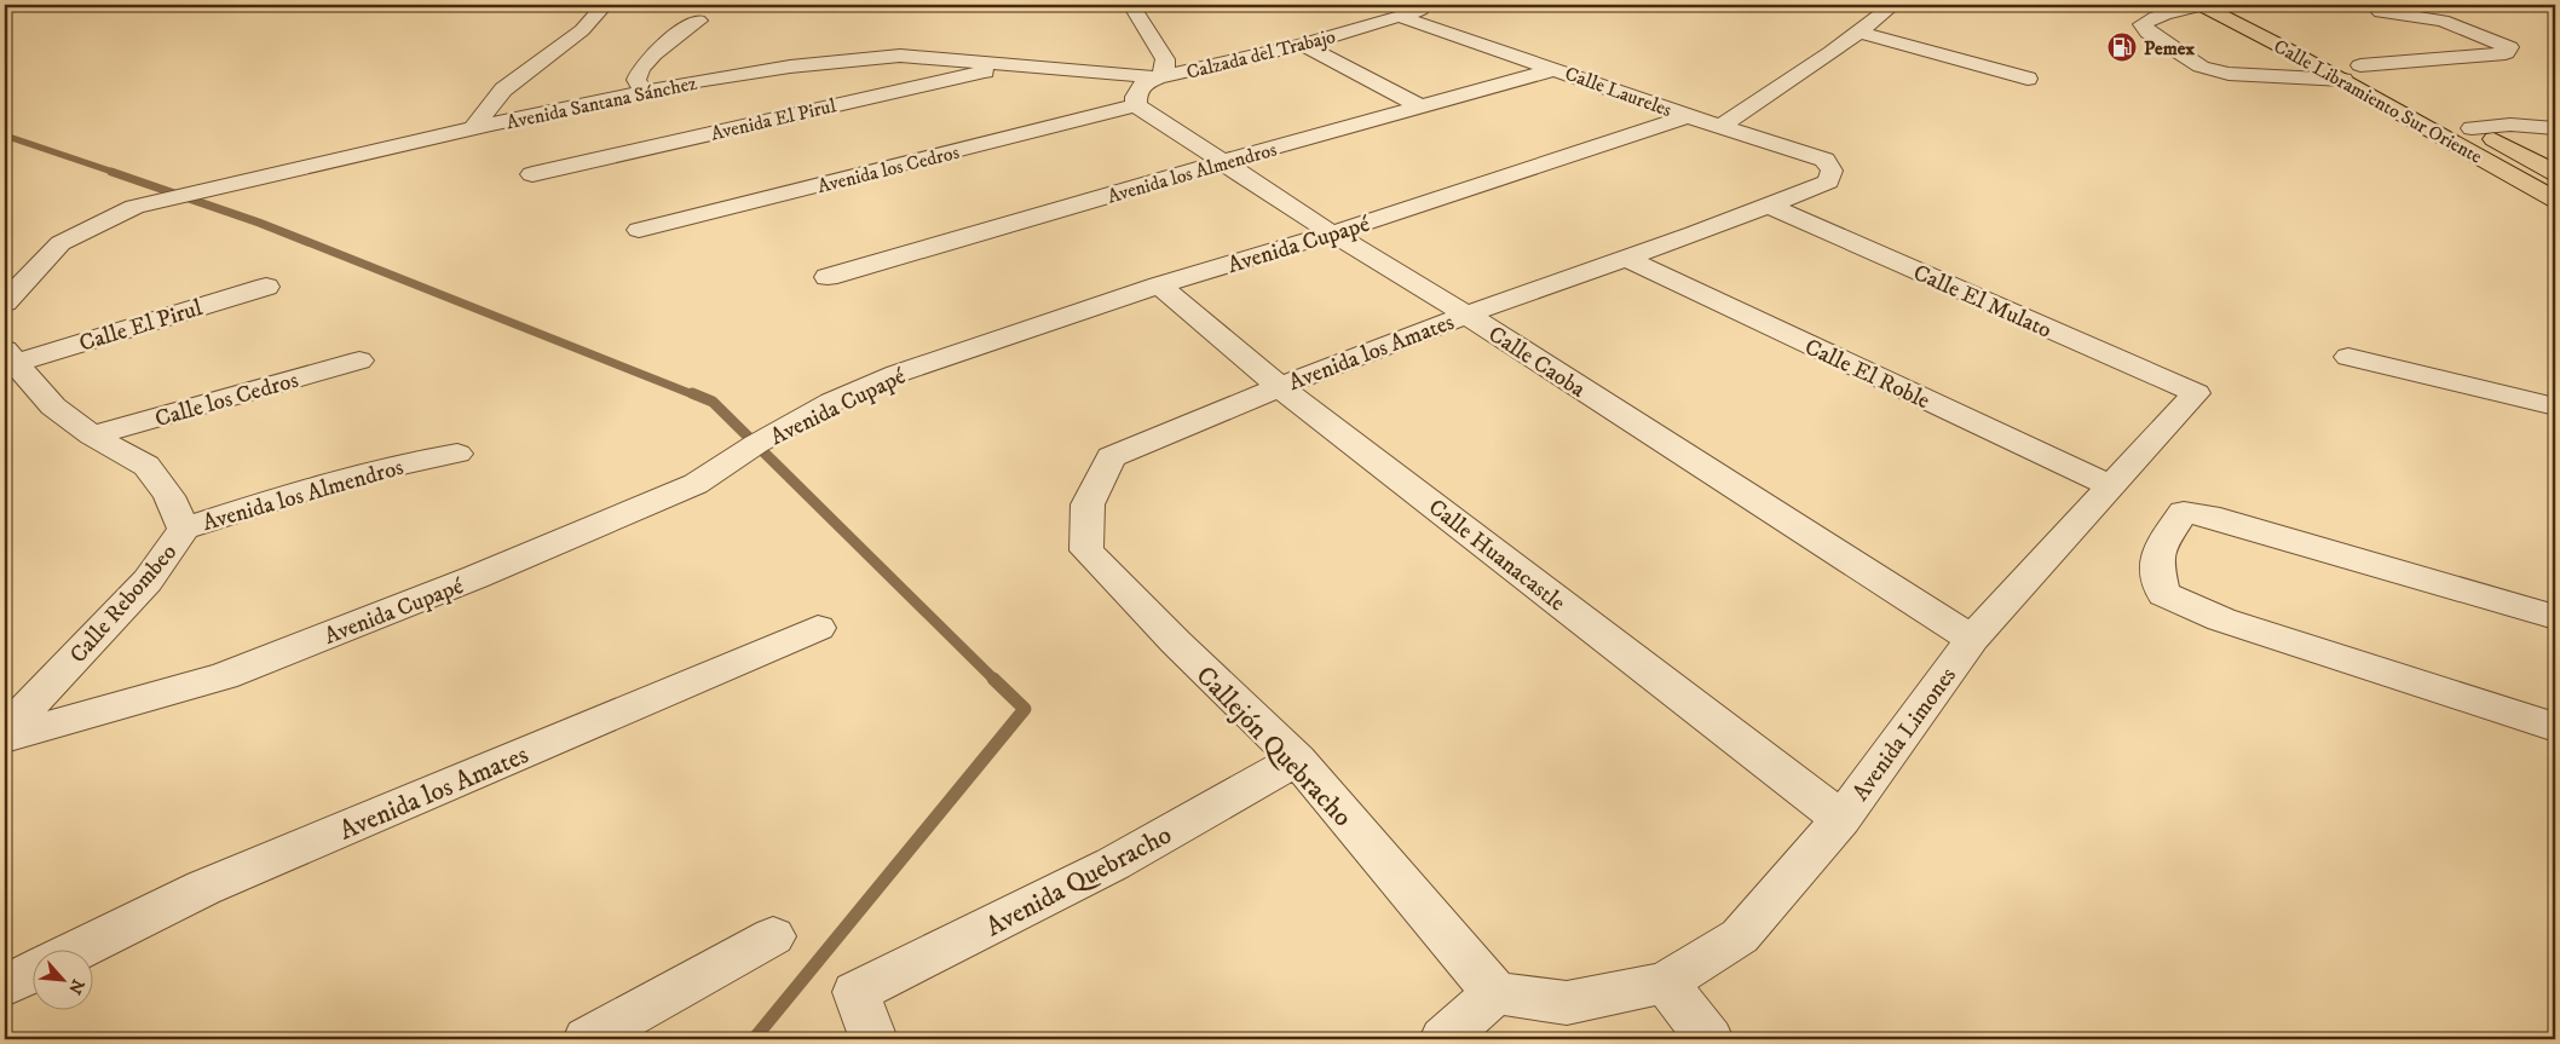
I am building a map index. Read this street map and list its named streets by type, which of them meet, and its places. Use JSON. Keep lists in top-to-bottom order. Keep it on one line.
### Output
{"streets":{"main road":["Calle Libramiento Sur Oriente"],"street":["Calzada del Trabajo","Calle Laureles","Avenida Santana Sánchez","Avenida El Pirul","Avenida los Cedros","Avenida los Almendros","Avenida Cupapé","Calle El Mulato","Calle El Pirul","Avenida los Amates","Calle Caoba","Calle El Roble","Calle los Cedros","Calle Huanacastle","Calle Rebombeo","Avenida Limones","Callejón Quebracho","Avenida Quebracho"]},"crossings":[["Calzada del Trabajo","Calle Laureles"],["Calzada del Trabajo","Avenida Santana Sánchez"],["Calle Laureles","Avenida los Almendros"],["Calle Laureles","Avenida Cupapé"],["Calle Laureles","Avenida los Amates"],["Avenida Santana Sánchez","Avenida El Pirul"],["Avenida los Cedros","Calle Caoba"],["Avenida los Almendros","Calle Caoba"],["Avenida los Almendros","Calle Rebombeo"],["Avenida Cupapé","Calle Caoba"],["Avenida Cupapé","Calle Huanacastle"],["Calle El Mulato","Avenida los Amates"],["Calle El Mulato","Avenida Limones"],["Calle El Pirul","Calle Rebombeo"],["Avenida los Amates","Calle Caoba"],["Avenida los Amates","Calle El Roble"],["Avenida los Amates","Calle Huanacastle"],["Avenida los Amates","Callejón Quebracho"],["Calle Caoba","Avenida Limones"],["Calle El Roble","Avenida Limones"],["Calle los Cedros","Calle Rebombeo"],["Calle Huanacastle","Avenida Limones"],["Avenida Limones","Callejón Quebracho"],["Callejón Quebracho","Avenida Quebracho"]],"places":{"fuel station":["Pemex"]},"north":"bottom right"}
